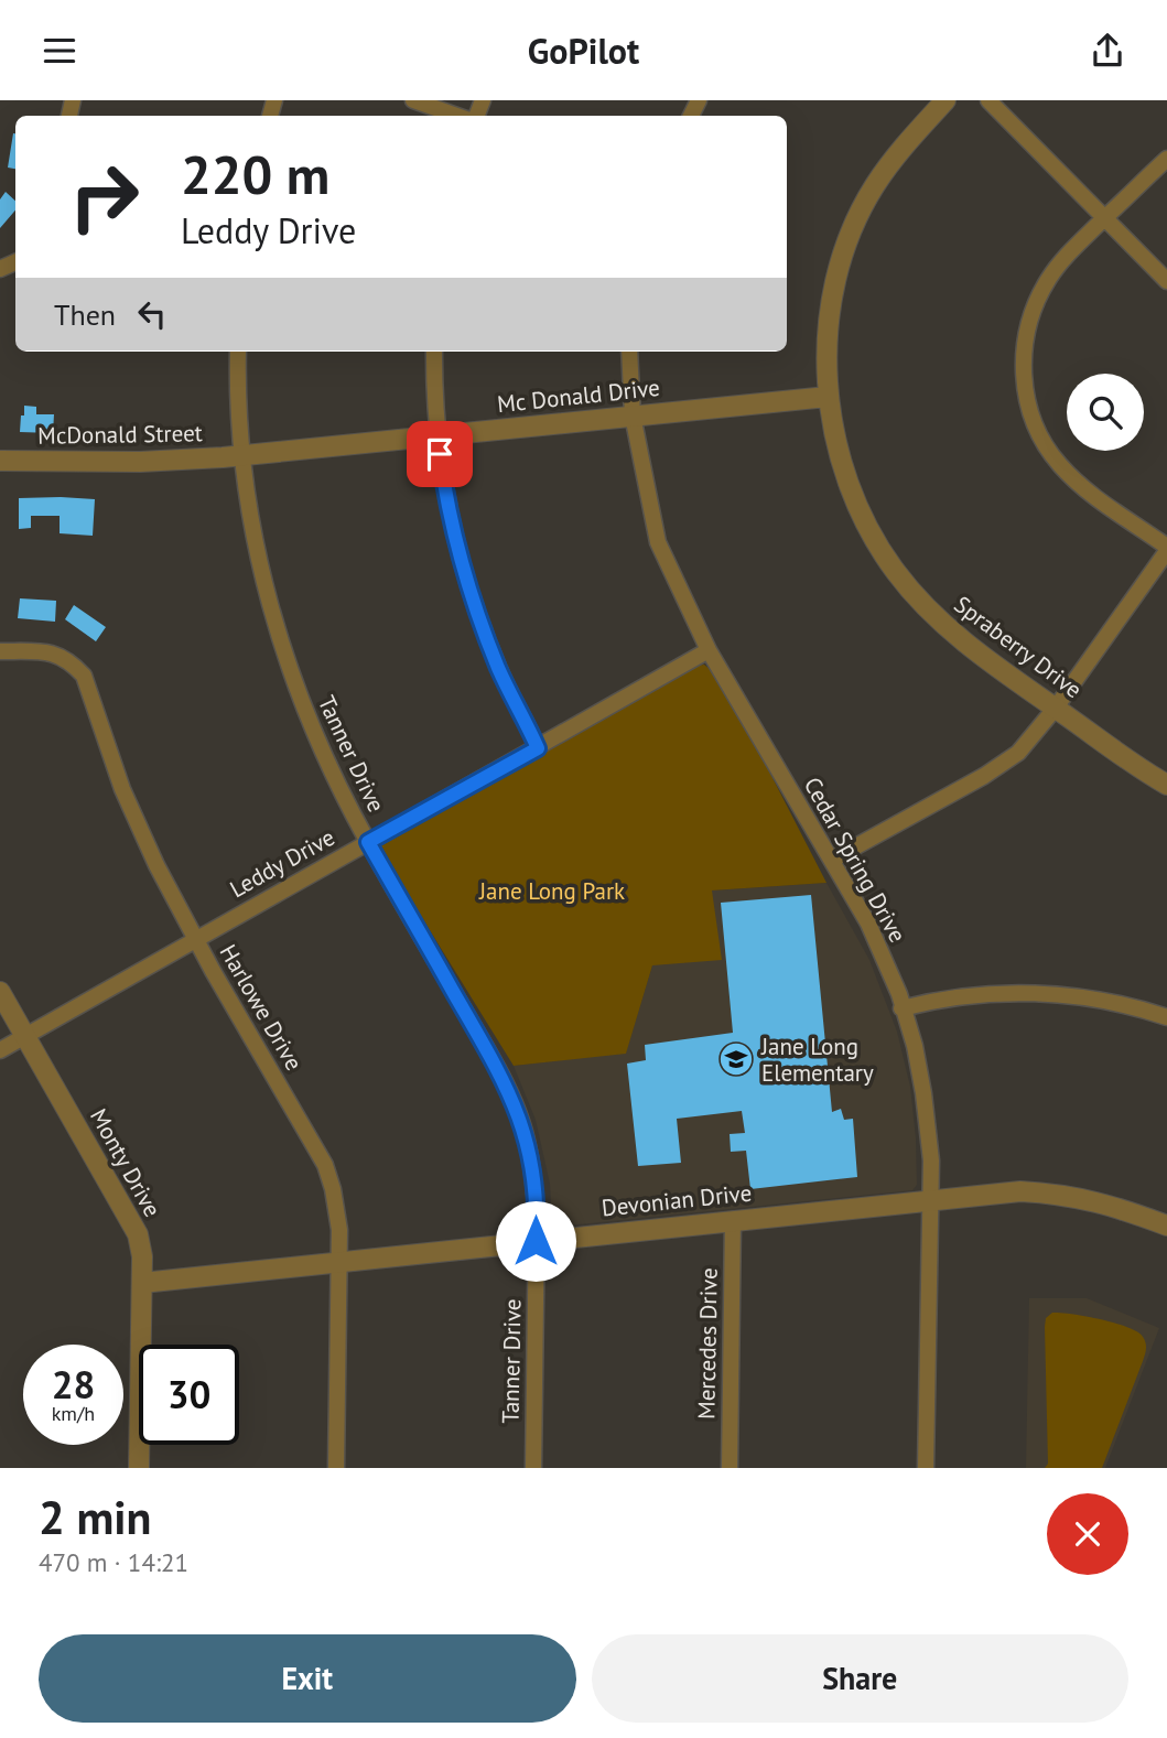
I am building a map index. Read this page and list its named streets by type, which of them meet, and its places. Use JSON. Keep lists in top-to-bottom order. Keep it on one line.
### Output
{"streets":{"street":["Mc Donald Drive","McDonald Street","Spraberry Drive","Tanner Drive","Cedar Spring Drive","Leddy Drive","Harlowe Drive","Monty Drive","Devonian Drive","Mercedes Drive"]},"crossings":[["Mc Donald Drive","McDonald Street"],["Mc Donald Drive","Spraberry Drive"],["Mc Donald Drive","Tanner Drive"],["Mc Donald Drive","Cedar Spring Drive"],["McDonald Street","Tanner Drive"],["Tanner Drive","Leddy Drive"],["Tanner Drive","Devonian Drive"],["Cedar Spring Drive","Leddy Drive"],["Cedar Spring Drive","Devonian Drive"],["Leddy Drive","Harlowe Drive"],["Leddy Drive","Monty Drive"],["Harlowe Drive","Devonian Drive"],["Monty Drive","Devonian Drive"],["Devonian Drive","Mercedes Drive"]],"parks":["Jane Long Park"],"places":{"school or university":["Jane Long Elementary"]},"page":{"header":"GoPilot","turn":["220 m","Leddy Drive"],"then":"Then","speed":"28 km/h","limit":"30","heading":["2 min","470 m · 14:21"],"buttons":["Exit","Share"]}}
